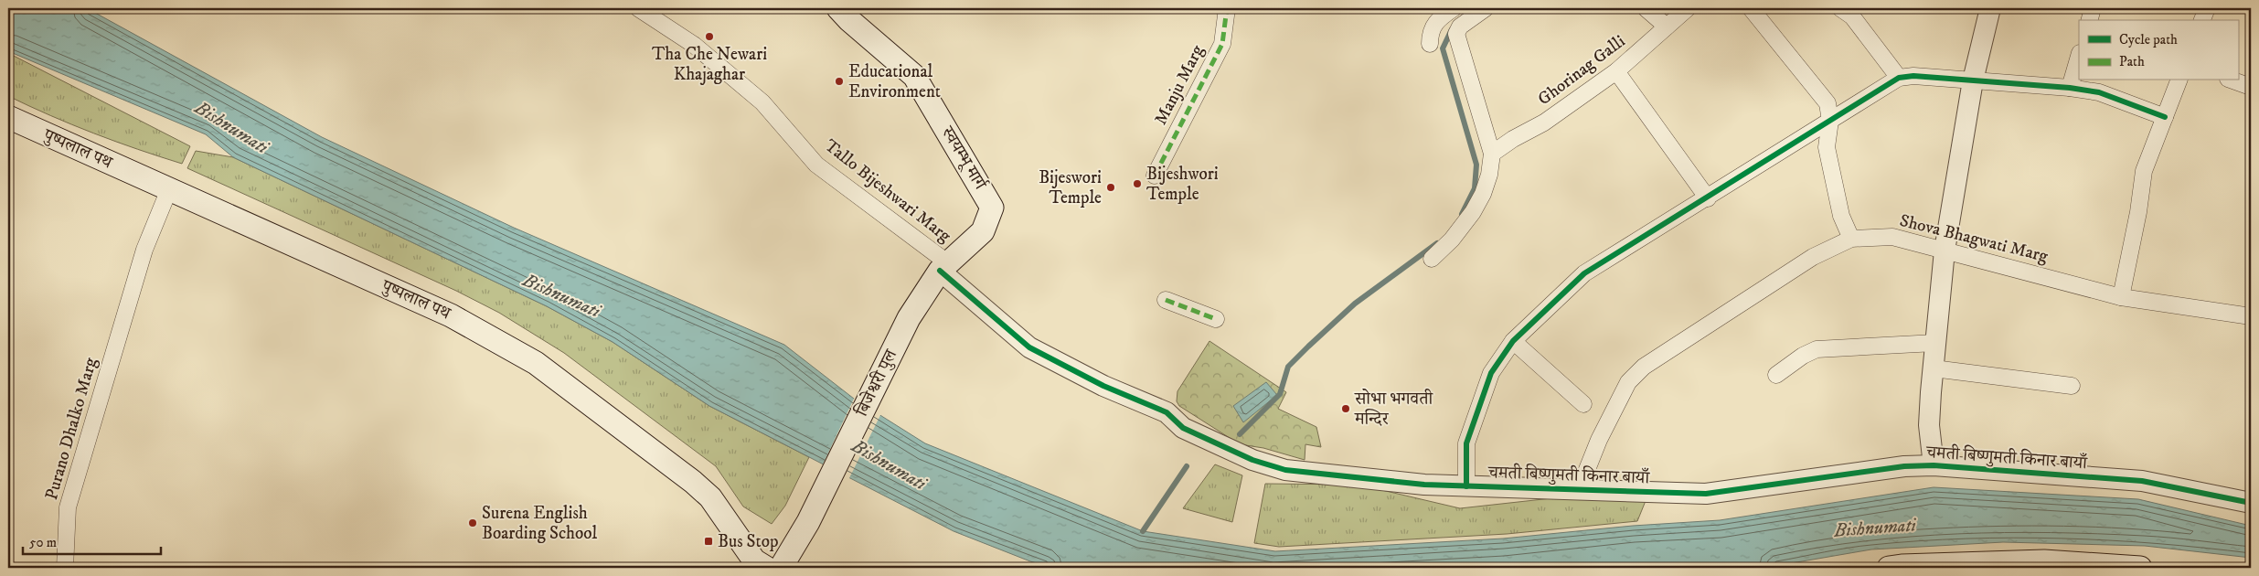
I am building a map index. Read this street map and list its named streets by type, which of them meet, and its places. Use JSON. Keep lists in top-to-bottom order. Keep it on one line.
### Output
{"streets":{"main road":["पुष्पलाल पथ","स्वयम्भू मार्ग","बिजेश्वरी पुल"],"street":["Ghorinag Galli","Manju Marg","Tallo Bijeshwari Marg","Shova Bhagwati Marg","Purano Dhalko Marg","चमती बिष्णुमती किनार बायाँ"]},"crossings":[["पुष्पलाल पथ","Purano Dhalko Marg"],["स्वयम्भू मार्ग","Tallo Bijeshwari Marg"],["स्वयम्भू मार्ग","बिजेश्वरी पुल"],["स्वयम्भू मार्ग","चमती बिष्णुमती किनार बायाँ"],["Tallo Bijeshwari Marg","चमती बिष्णुमती किनार बायाँ"],["Shova Bhagwati Marg","चमती बिष्णुमती किनार बायाँ"]],"water":["Bishnumati"],"places":{"other":["Tha Che Newari Khajaghar","Educational Environment","Bijeshwori Temple","Bijeswori Temple","सोभा भगवती मन्दिर","Surena English Boarding School"],"transit":["Bus Stop"]},"legend":["Cycle path","Path"],"scale_bar":"50 m"}
